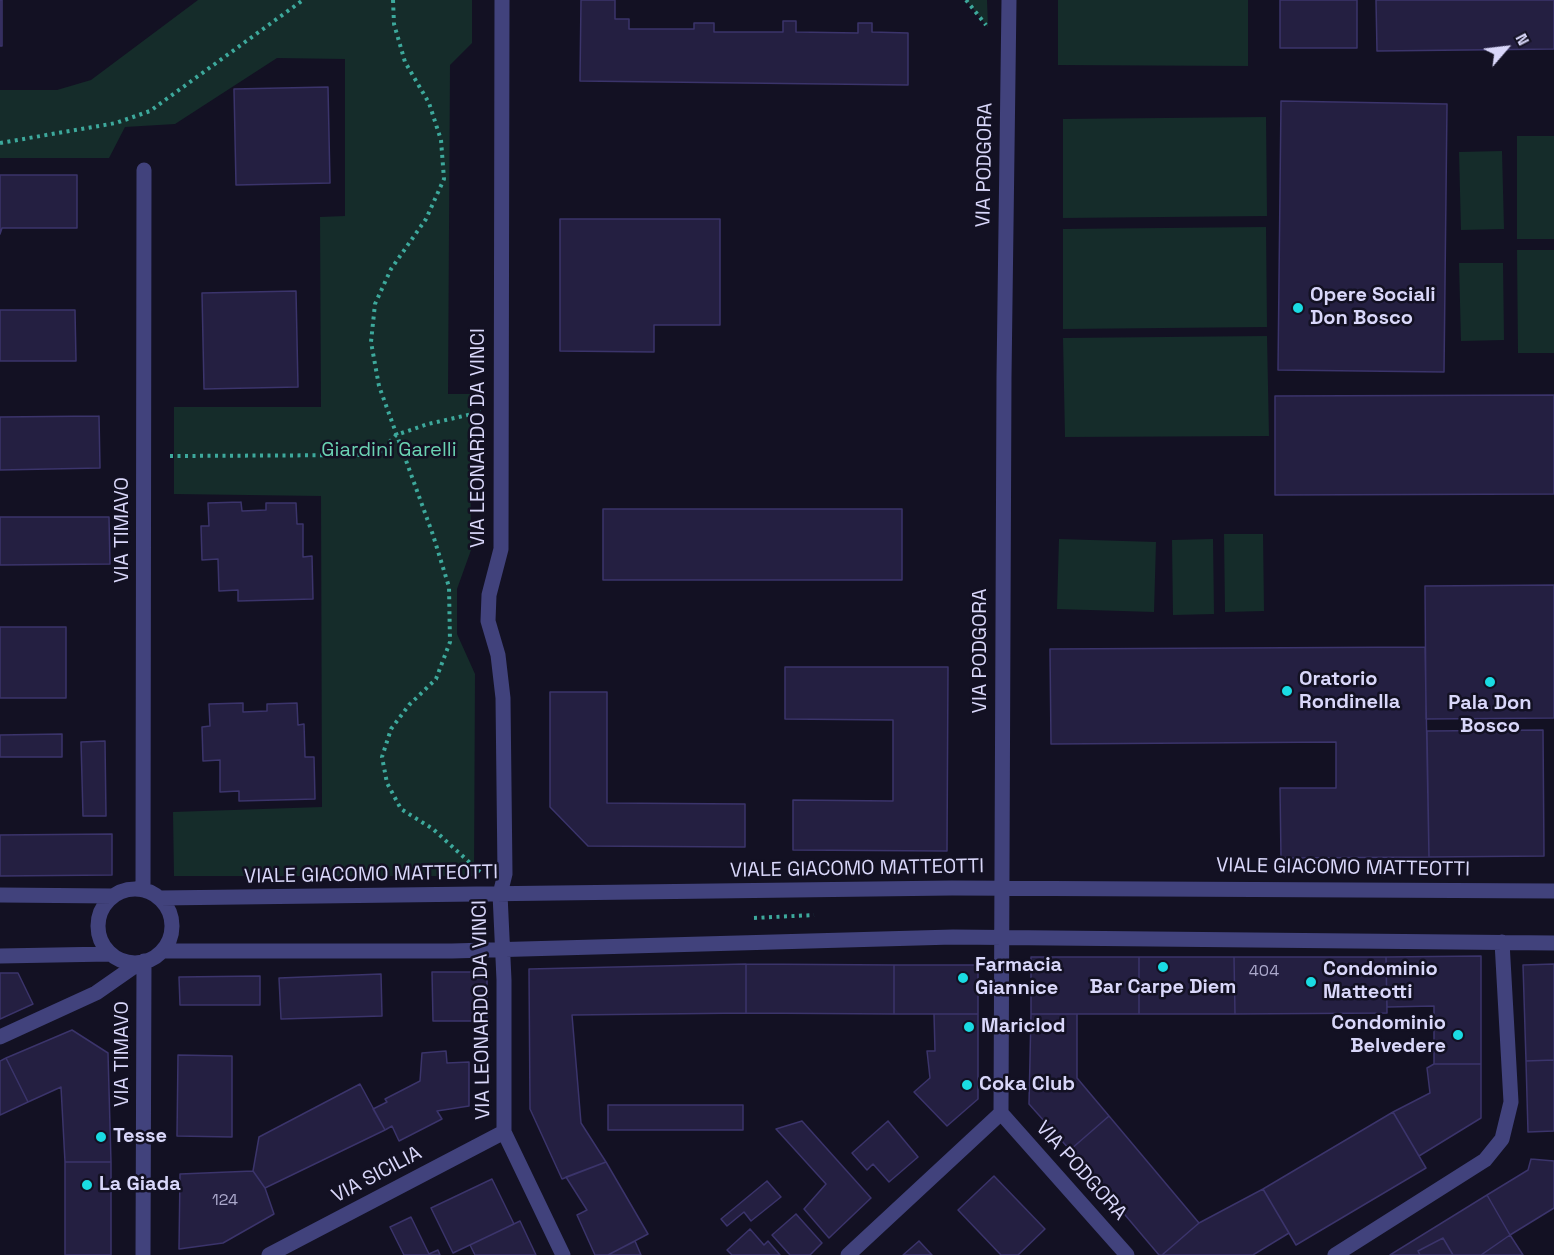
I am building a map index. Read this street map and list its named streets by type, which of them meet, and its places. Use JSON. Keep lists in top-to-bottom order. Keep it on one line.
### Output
{"streets":{"street":["VIA PODGORA","VIA LEONARDO DA VINCI","VIA TIMAVO","VIALE GIACOMO MATTEOTTI","VIA SICILIA"]},"crossings":[["VIA PODGORA","VIALE GIACOMO MATTEOTTI"],["VIA LEONARDO DA VINCI","VIALE GIACOMO MATTEOTTI"],["VIA LEONARDO DA VINCI","VIA SICILIA"],["VIA TIMAVO","VIALE GIACOMO MATTEOTTI"]],"parks":["Giardini Garelli"],"places":["Opere Sociali Don Bosco","Pala Don Bosco","Oratorio Rondinella","Bar Carpe Diem","Farmacia Giannice","Condominio Matteotti","Mariclod","Condominio Belvedere","Coka Club","Tesse","La Giada"],"house_numbers":["404","124"],"north":"top right"}
